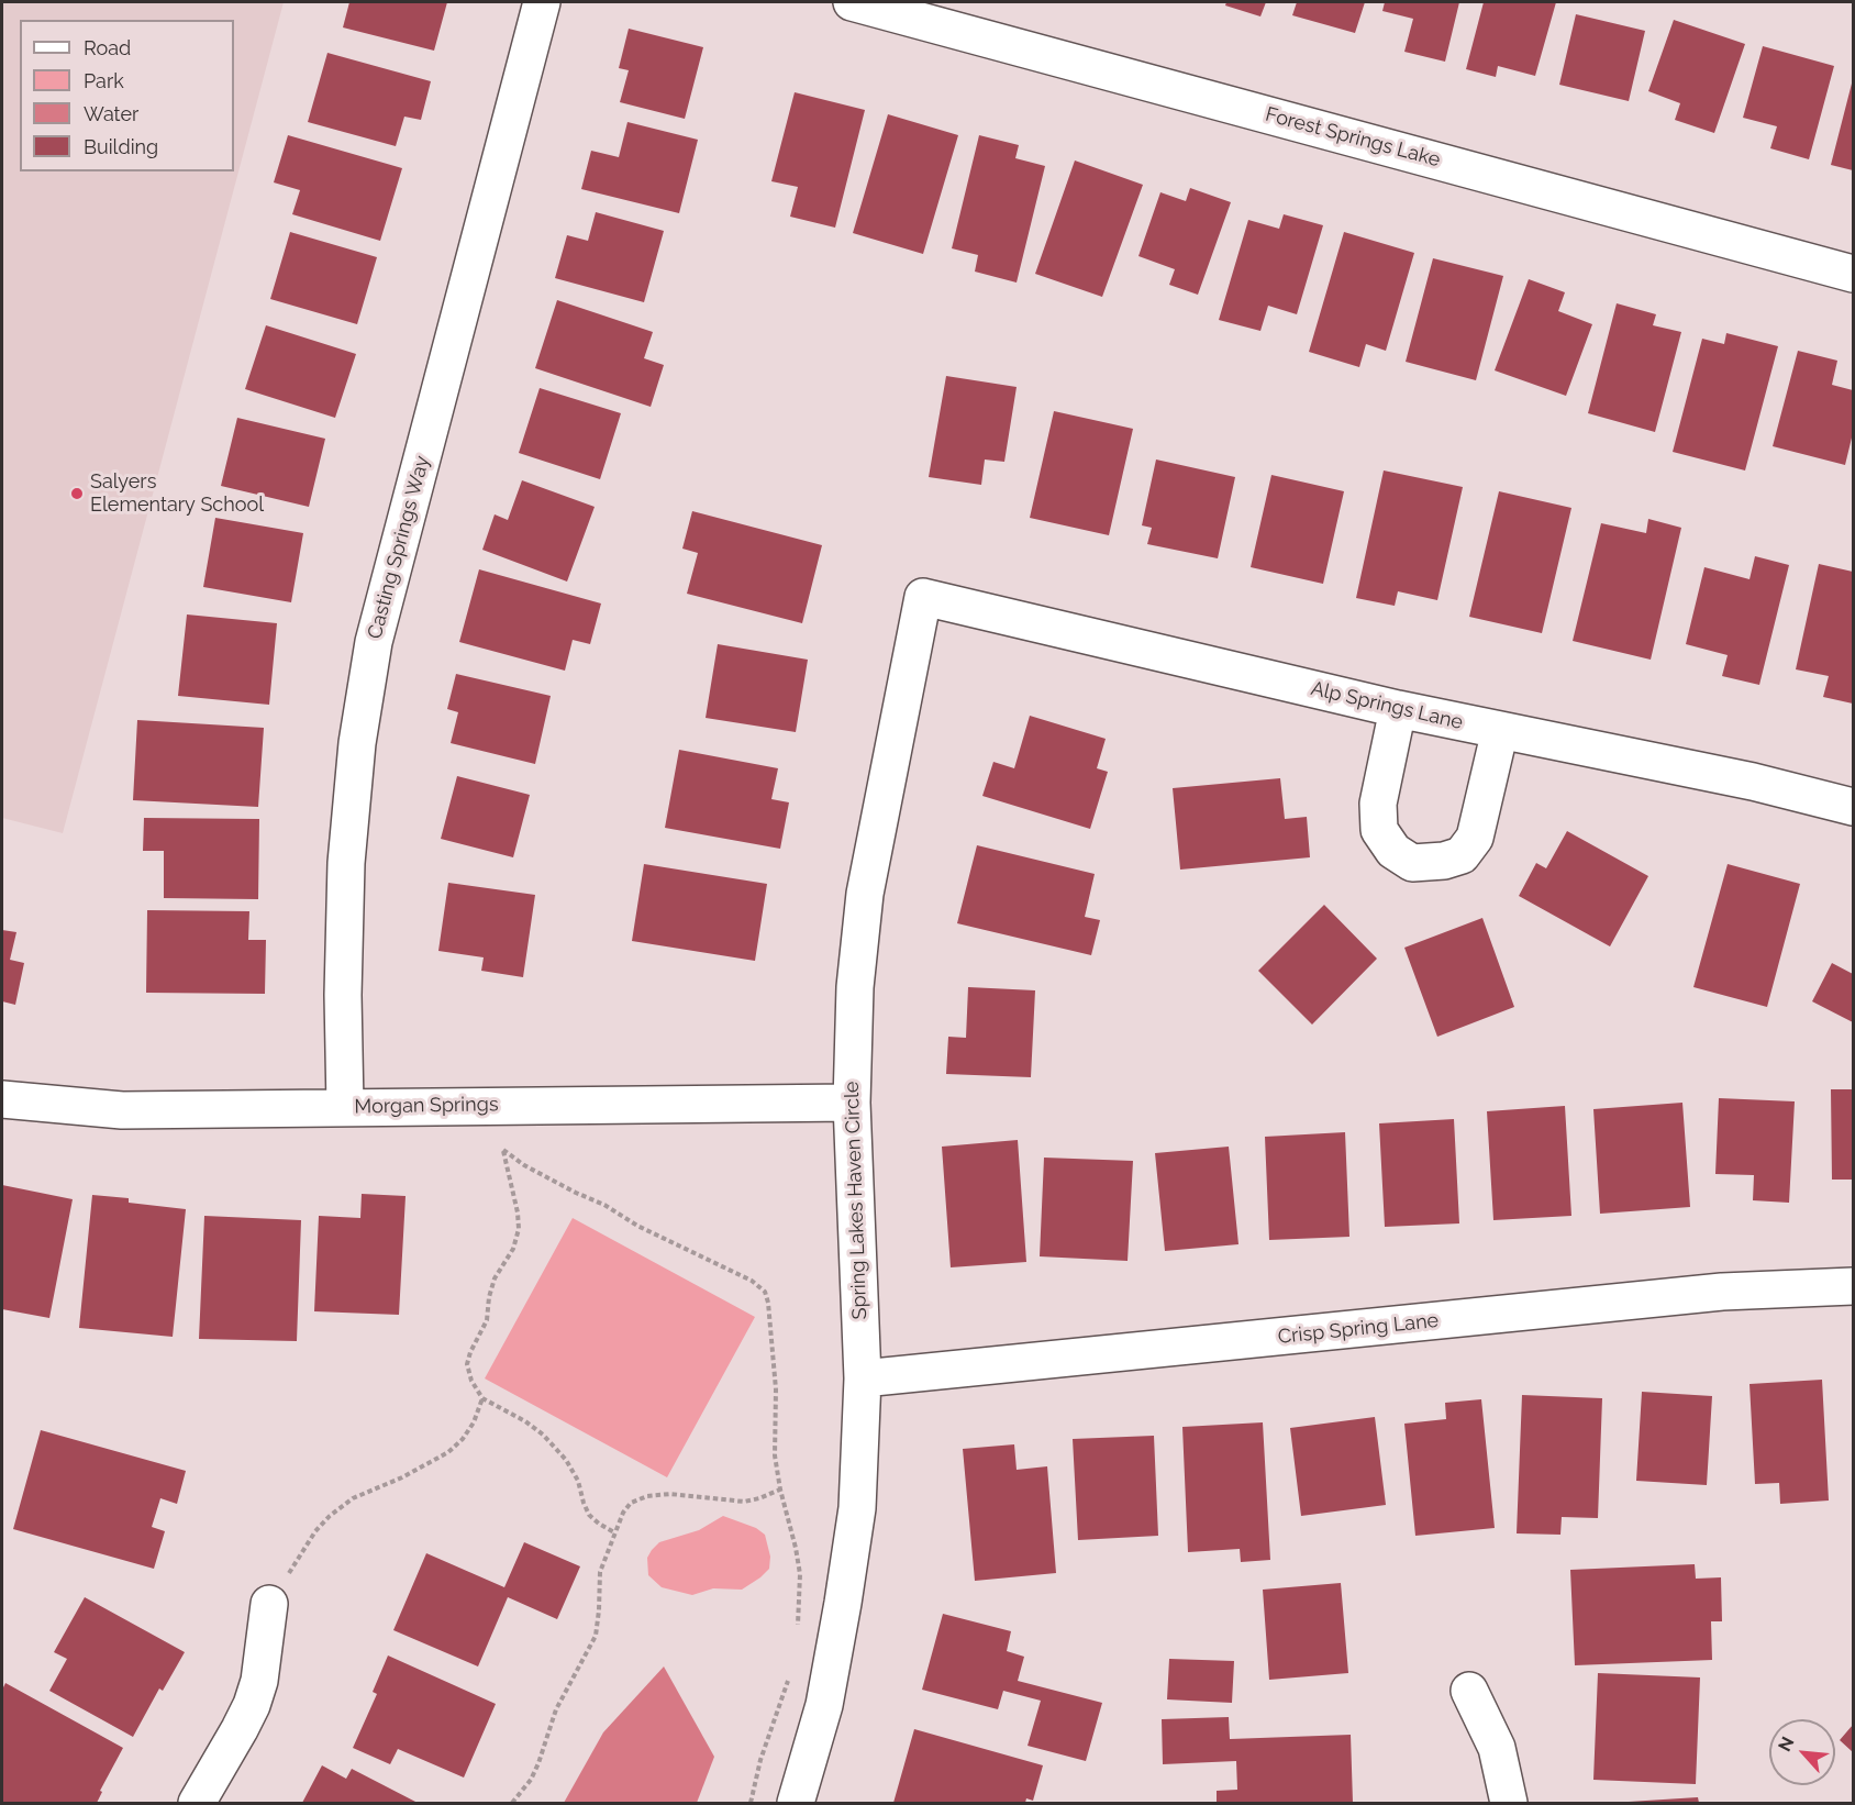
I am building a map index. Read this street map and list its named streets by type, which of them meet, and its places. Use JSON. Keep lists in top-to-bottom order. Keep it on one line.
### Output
{"streets":{"street":["Forest Springs Lake","Casting Springs Way","Alp Springs Lane","Morgan Springs","Spring Lakes Haven Circle","Crisp Spring Lane"]},"crossings":[["Casting Springs Way","Morgan Springs"],["Alp Springs Lane","Spring Lakes Haven Circle"],["Morgan Springs","Spring Lakes Haven Circle"],["Spring Lakes Haven Circle","Crisp Spring Lane"]],"places":["Salyers Elementary School"],"legend":["Road","Park","Water","Building"],"north":"top left"}
